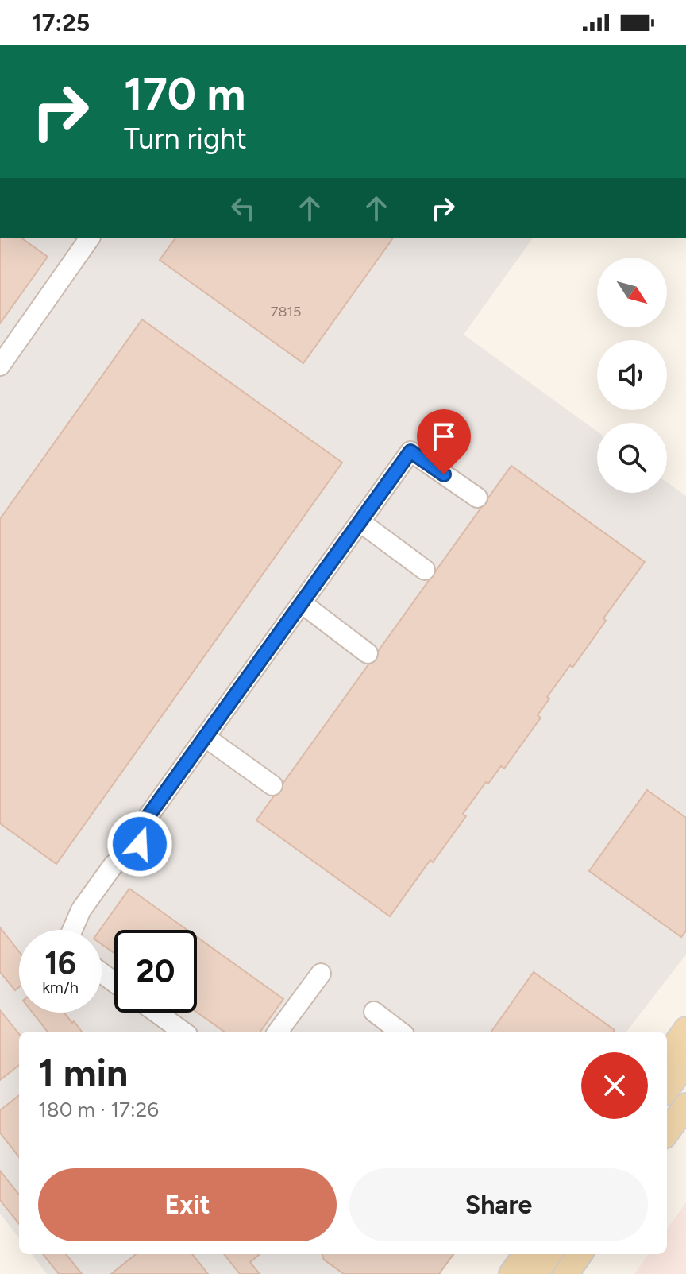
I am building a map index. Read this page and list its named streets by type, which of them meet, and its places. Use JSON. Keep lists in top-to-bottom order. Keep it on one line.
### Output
{"house_numbers":["7815"],"north":"bottom right","page":{"status":"17:25","turn":["170 m","Turn right"],"speed":"16 km/h","limit":"20","heading":["1 min","180 m · 17:26"],"buttons":["Exit","Share"]}}
